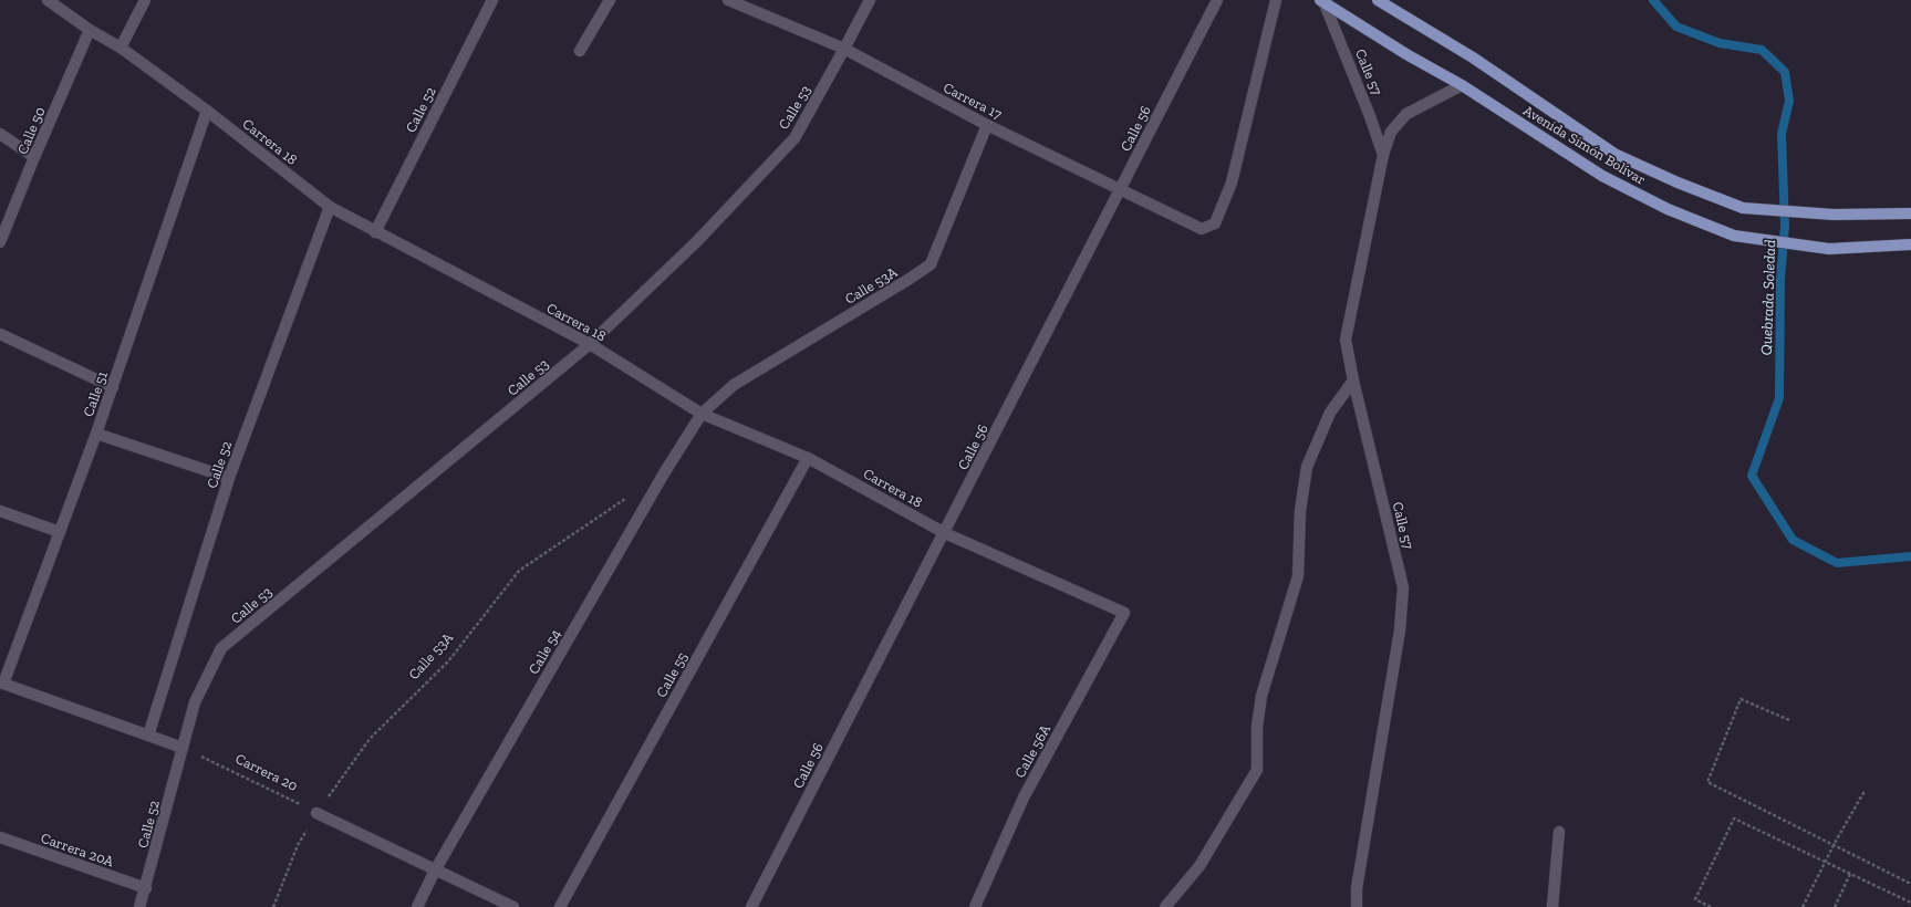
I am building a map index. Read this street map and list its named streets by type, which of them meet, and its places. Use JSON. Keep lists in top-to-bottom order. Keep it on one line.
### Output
{"streets":{"main road":["Avenida Simón Bolívar"],"street":["Calle 57","Carrera 17","Calle 53","Calle 52","Calle 56","Calle 50","Carrera 18","Calle 53A","Calle 51","Calle 54","Calle 55","Calle 56A","Carrera 20A"],"path":["Carrera 20"]},"crossings":[["Calle 57","Avenida Simón Bolívar"],["Carrera 17","Calle 53"],["Carrera 17","Calle 56"],["Carrera 17","Calle 53A"],["Calle 53","Calle 52"],["Calle 53","Carrera 18"],["Calle 53","Carrera 20"],["Calle 52","Carrera 18"],["Calle 52","Carrera 20"],["Calle 52","Carrera 20A"],["Calle 56","Carrera 18"],["Calle 50","Carrera 18"],["Carrera 18","Calle 53A"],["Carrera 18","Calle 51"],["Carrera 18","Calle 54"],["Carrera 18","Calle 55"],["Carrera 18","Calle 56A"],["Calle 53A","Calle 54"],["Calle 53A","Carrera 20"]],"water":["Quebrada Soledad"]}
